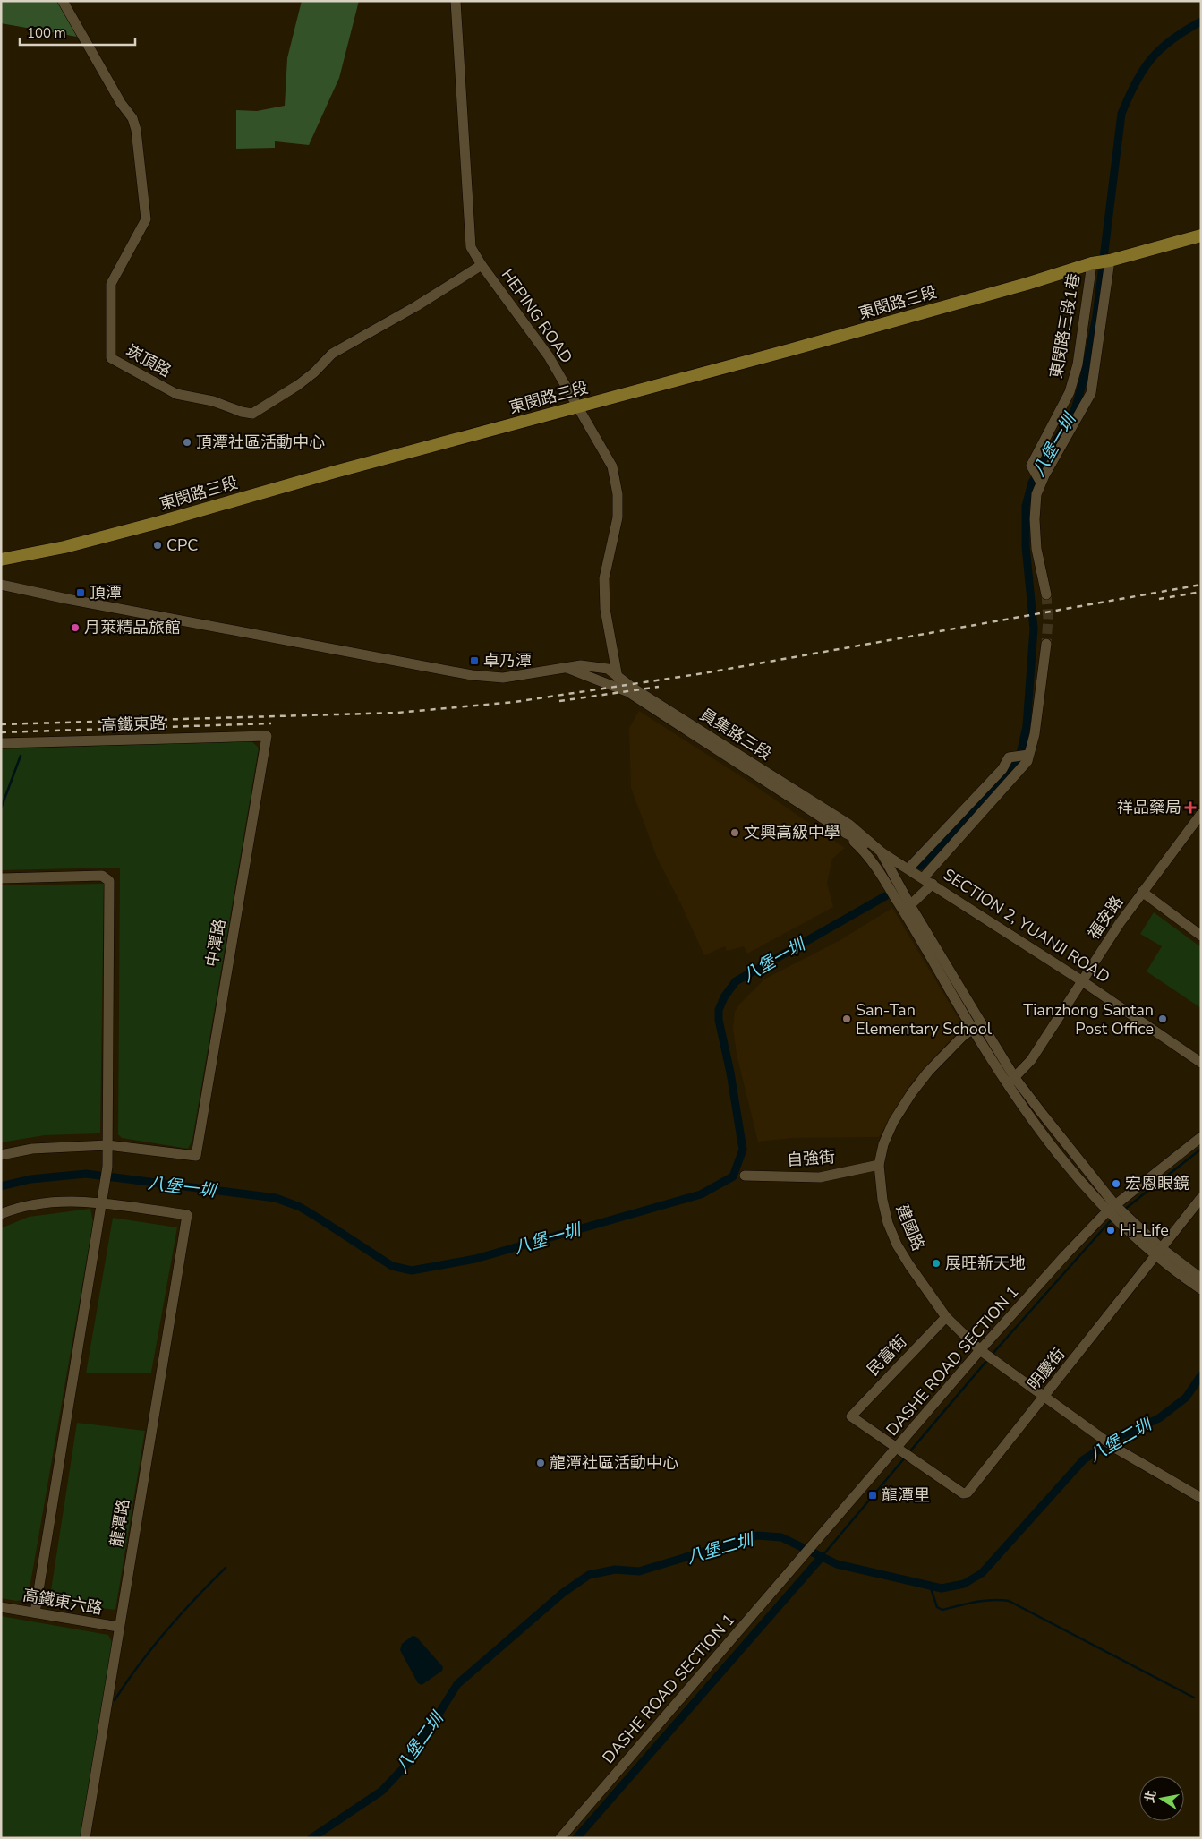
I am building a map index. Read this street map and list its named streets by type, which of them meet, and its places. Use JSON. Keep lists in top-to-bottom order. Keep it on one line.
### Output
{"streets":{"main road":["東閔路三段"],"street":["HEPING ROAD","東閔路三段1巷","崁頂路","高鐵東路","員集路三段","福安路","SECTION 2, YUANJI ROAD","中潭路","自強街","建國路","民富街","DASHE ROAD SECTION 1","明慶街","龍潭路","高鐵東六路"]},"crossings":[["東閔路三段","HEPING ROAD"],["東閔路三段","東閔路三段1巷"],["HEPING ROAD","崁頂路"],["HEPING ROAD","員集路三段"],["高鐵東路","中潭路"],["福安路","SECTION 2, YUANJI ROAD"],["自強街","建國路"],["建國路","民富街"],["建國路","DASHE ROAD SECTION 1"],["建國路","明慶街"],["民富街","DASHE ROAD SECTION 1"],["民富街","明慶街"],["DASHE ROAD SECTION 1","明慶街"],["龍潭路","高鐵東六路"]],"water":["八堡一圳","八堡二圳"],"places":{"other":["頂潭社區活動中心","CPC","月萊精品旅館","文興高級中學","San-Tan Elementary School","Tianzhong Santan Post Office","宏恩眼鏡","Hi-Life","展旺新天地","龍潭社區活動中心"],"transit":["頂潭","卓乃潭","龍潭里"],"health":["祥品藥局"]},"scale_bar":"100 m","north":"left"}
